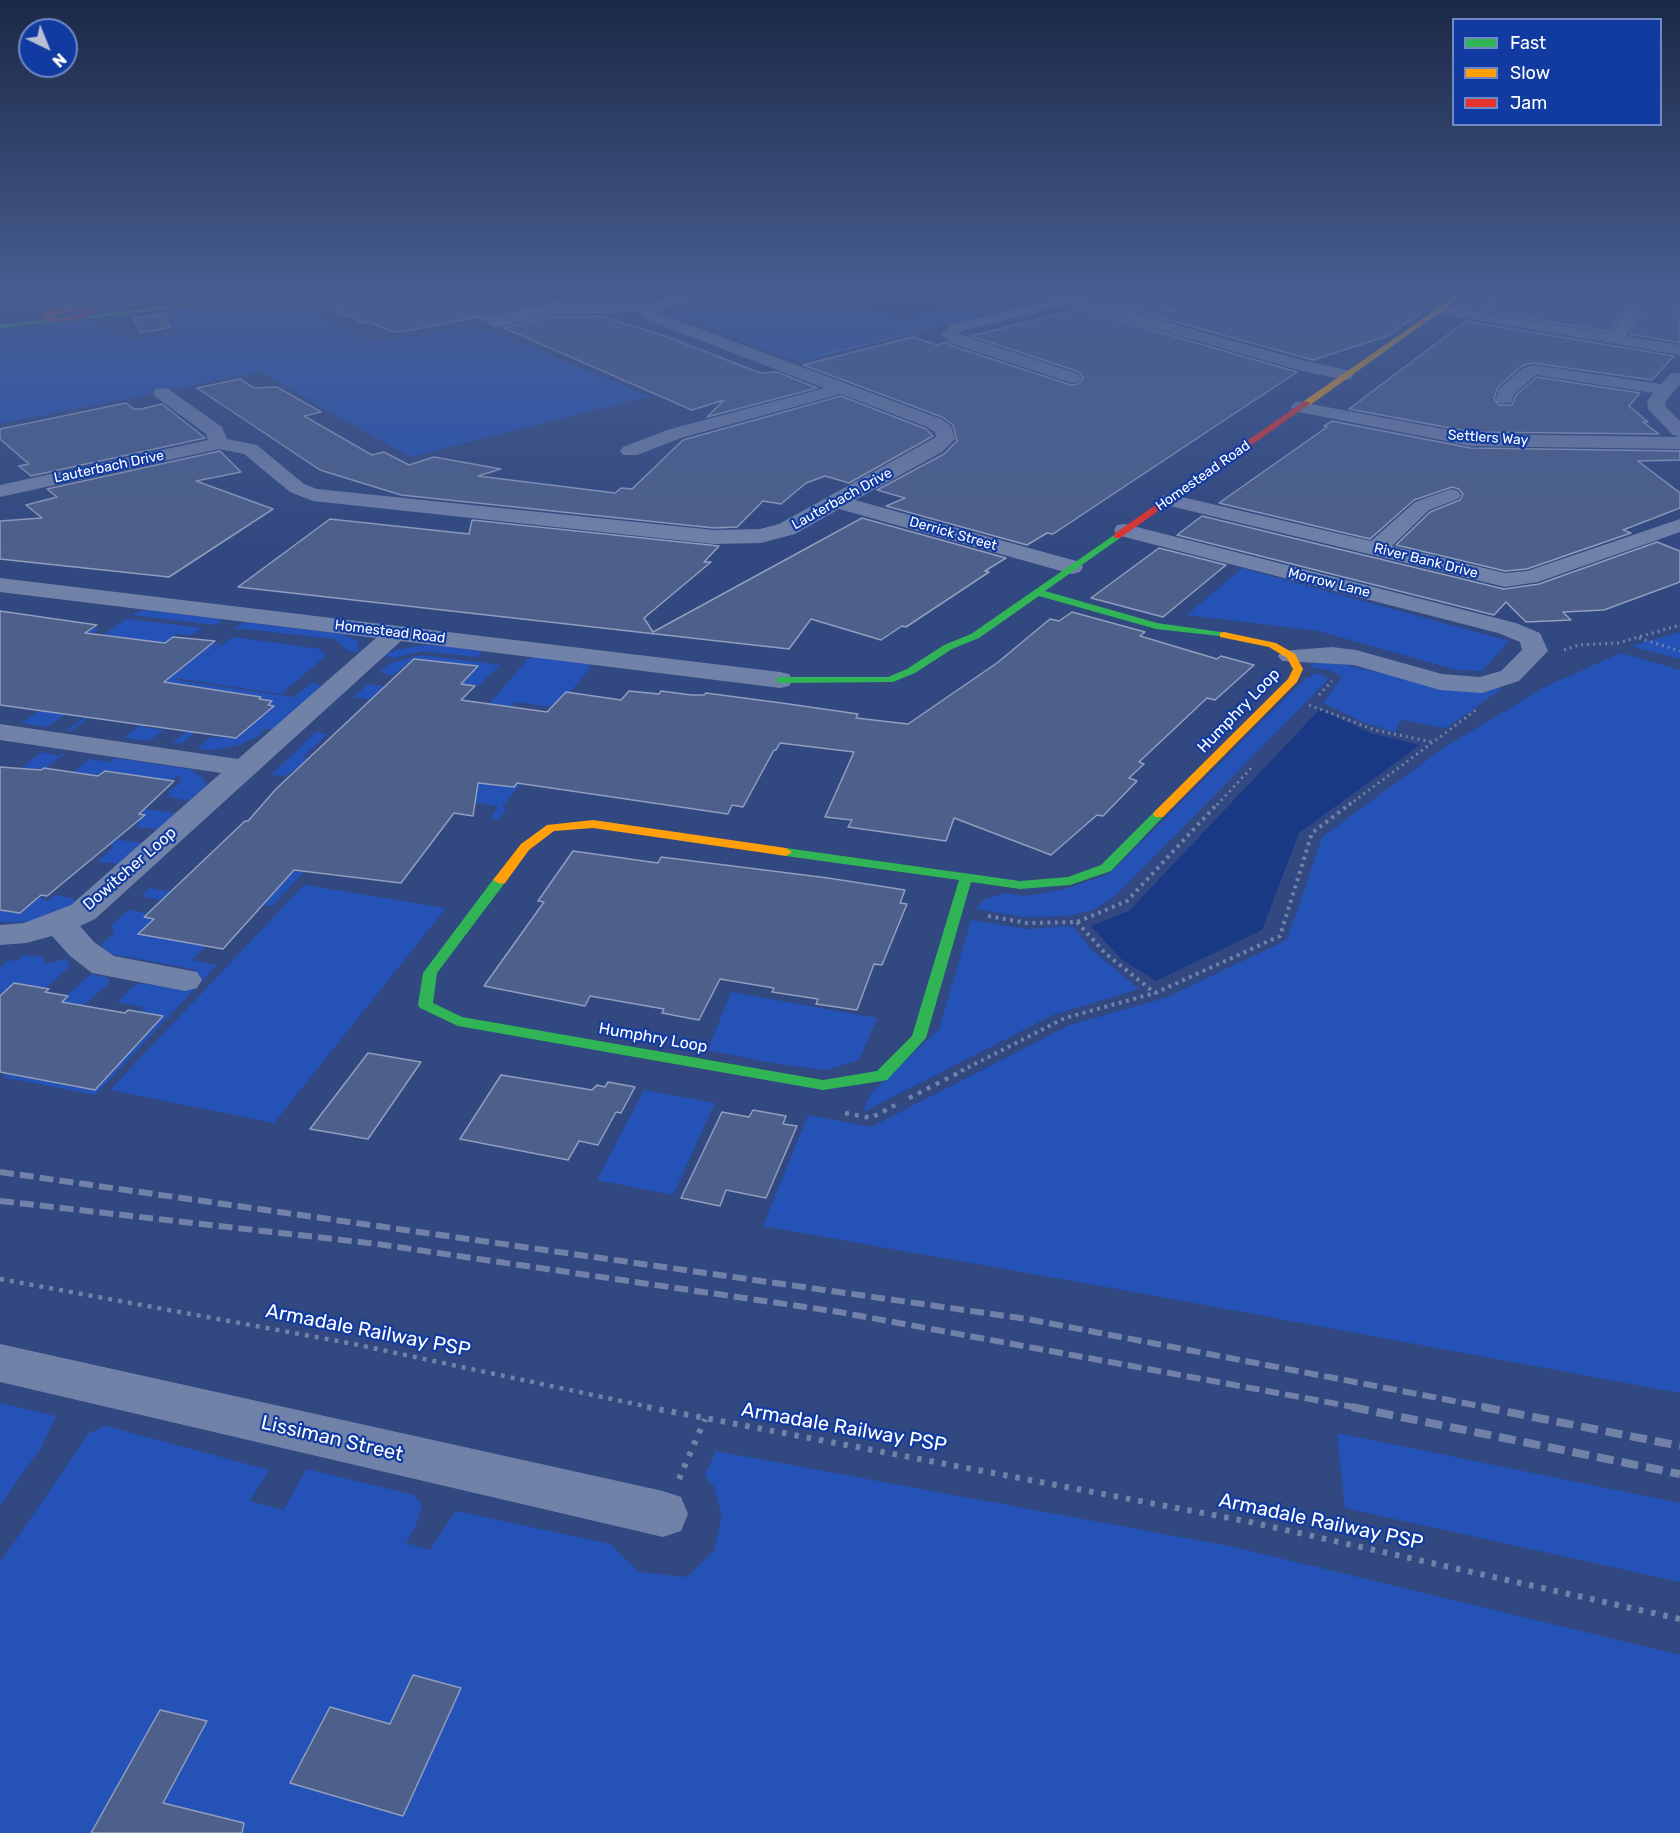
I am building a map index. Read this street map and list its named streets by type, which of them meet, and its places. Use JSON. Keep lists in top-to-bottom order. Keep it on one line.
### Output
{"streets":{"street":["Settlers Way","Lauterbach Drive","Homestead Road","Derrick Street","River Bank Drive","Morrow Lane","Humphry Loop","Dowitcher Loop","Lissiman Street"],"path":["Armadale Railway PSP"]},"crossings":[["Settlers Way","Homestead Road"],["Lauterbach Drive","Derrick Street"],["Homestead Road","Derrick Street"],["Homestead Road","River Bank Drive"],["Homestead Road","Morrow Lane"],["Homestead Road","Humphry Loop"],["Homestead Road","Dowitcher Loop"],["Morrow Lane","Humphry Loop"]],"legend":["Fast","Slow","Jam"],"north":"bottom right"}
